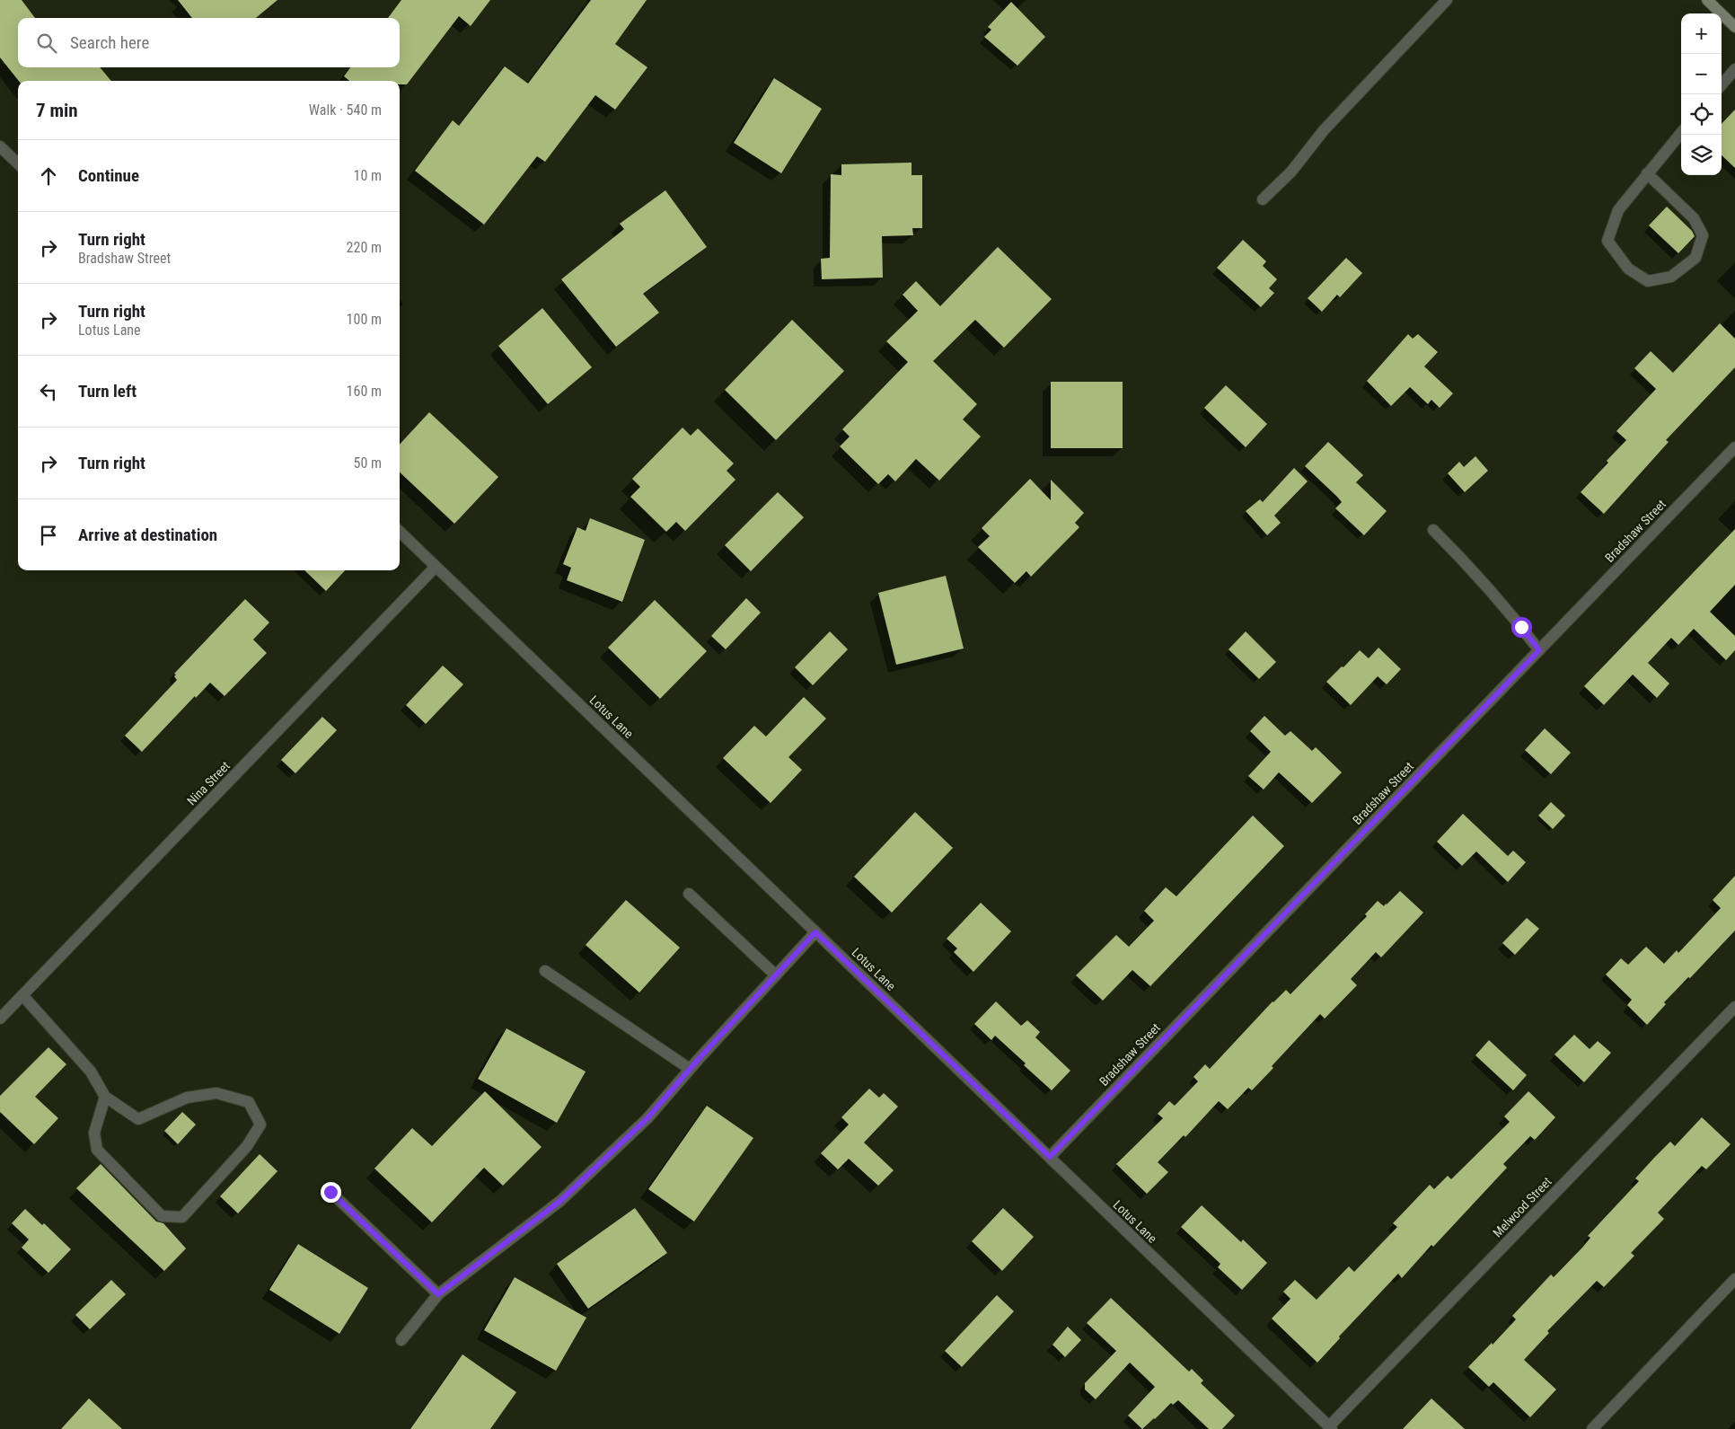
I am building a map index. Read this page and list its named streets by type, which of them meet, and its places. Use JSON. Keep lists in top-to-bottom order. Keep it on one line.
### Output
{"streets":{"street":["Bradshaw Street","Lotus Lane","Nina Street","Melwood Street"]},"crossings":[["Bradshaw Street","Lotus Lane"],["Lotus Lane","Nina Street"],["Lotus Lane","Melwood Street"]],"page":{"map_buttons":["+","−"],"search":"Search here","heading":["7 min","Walk · 540 m"],"list":[["Continue","10 m"],["Turn right","Bradshaw Street","220 m"],["Turn right","Lotus Lane","100 m"],["Turn left","160 m"],["Turn right","50 m"],"Arrive at destination"]}}
